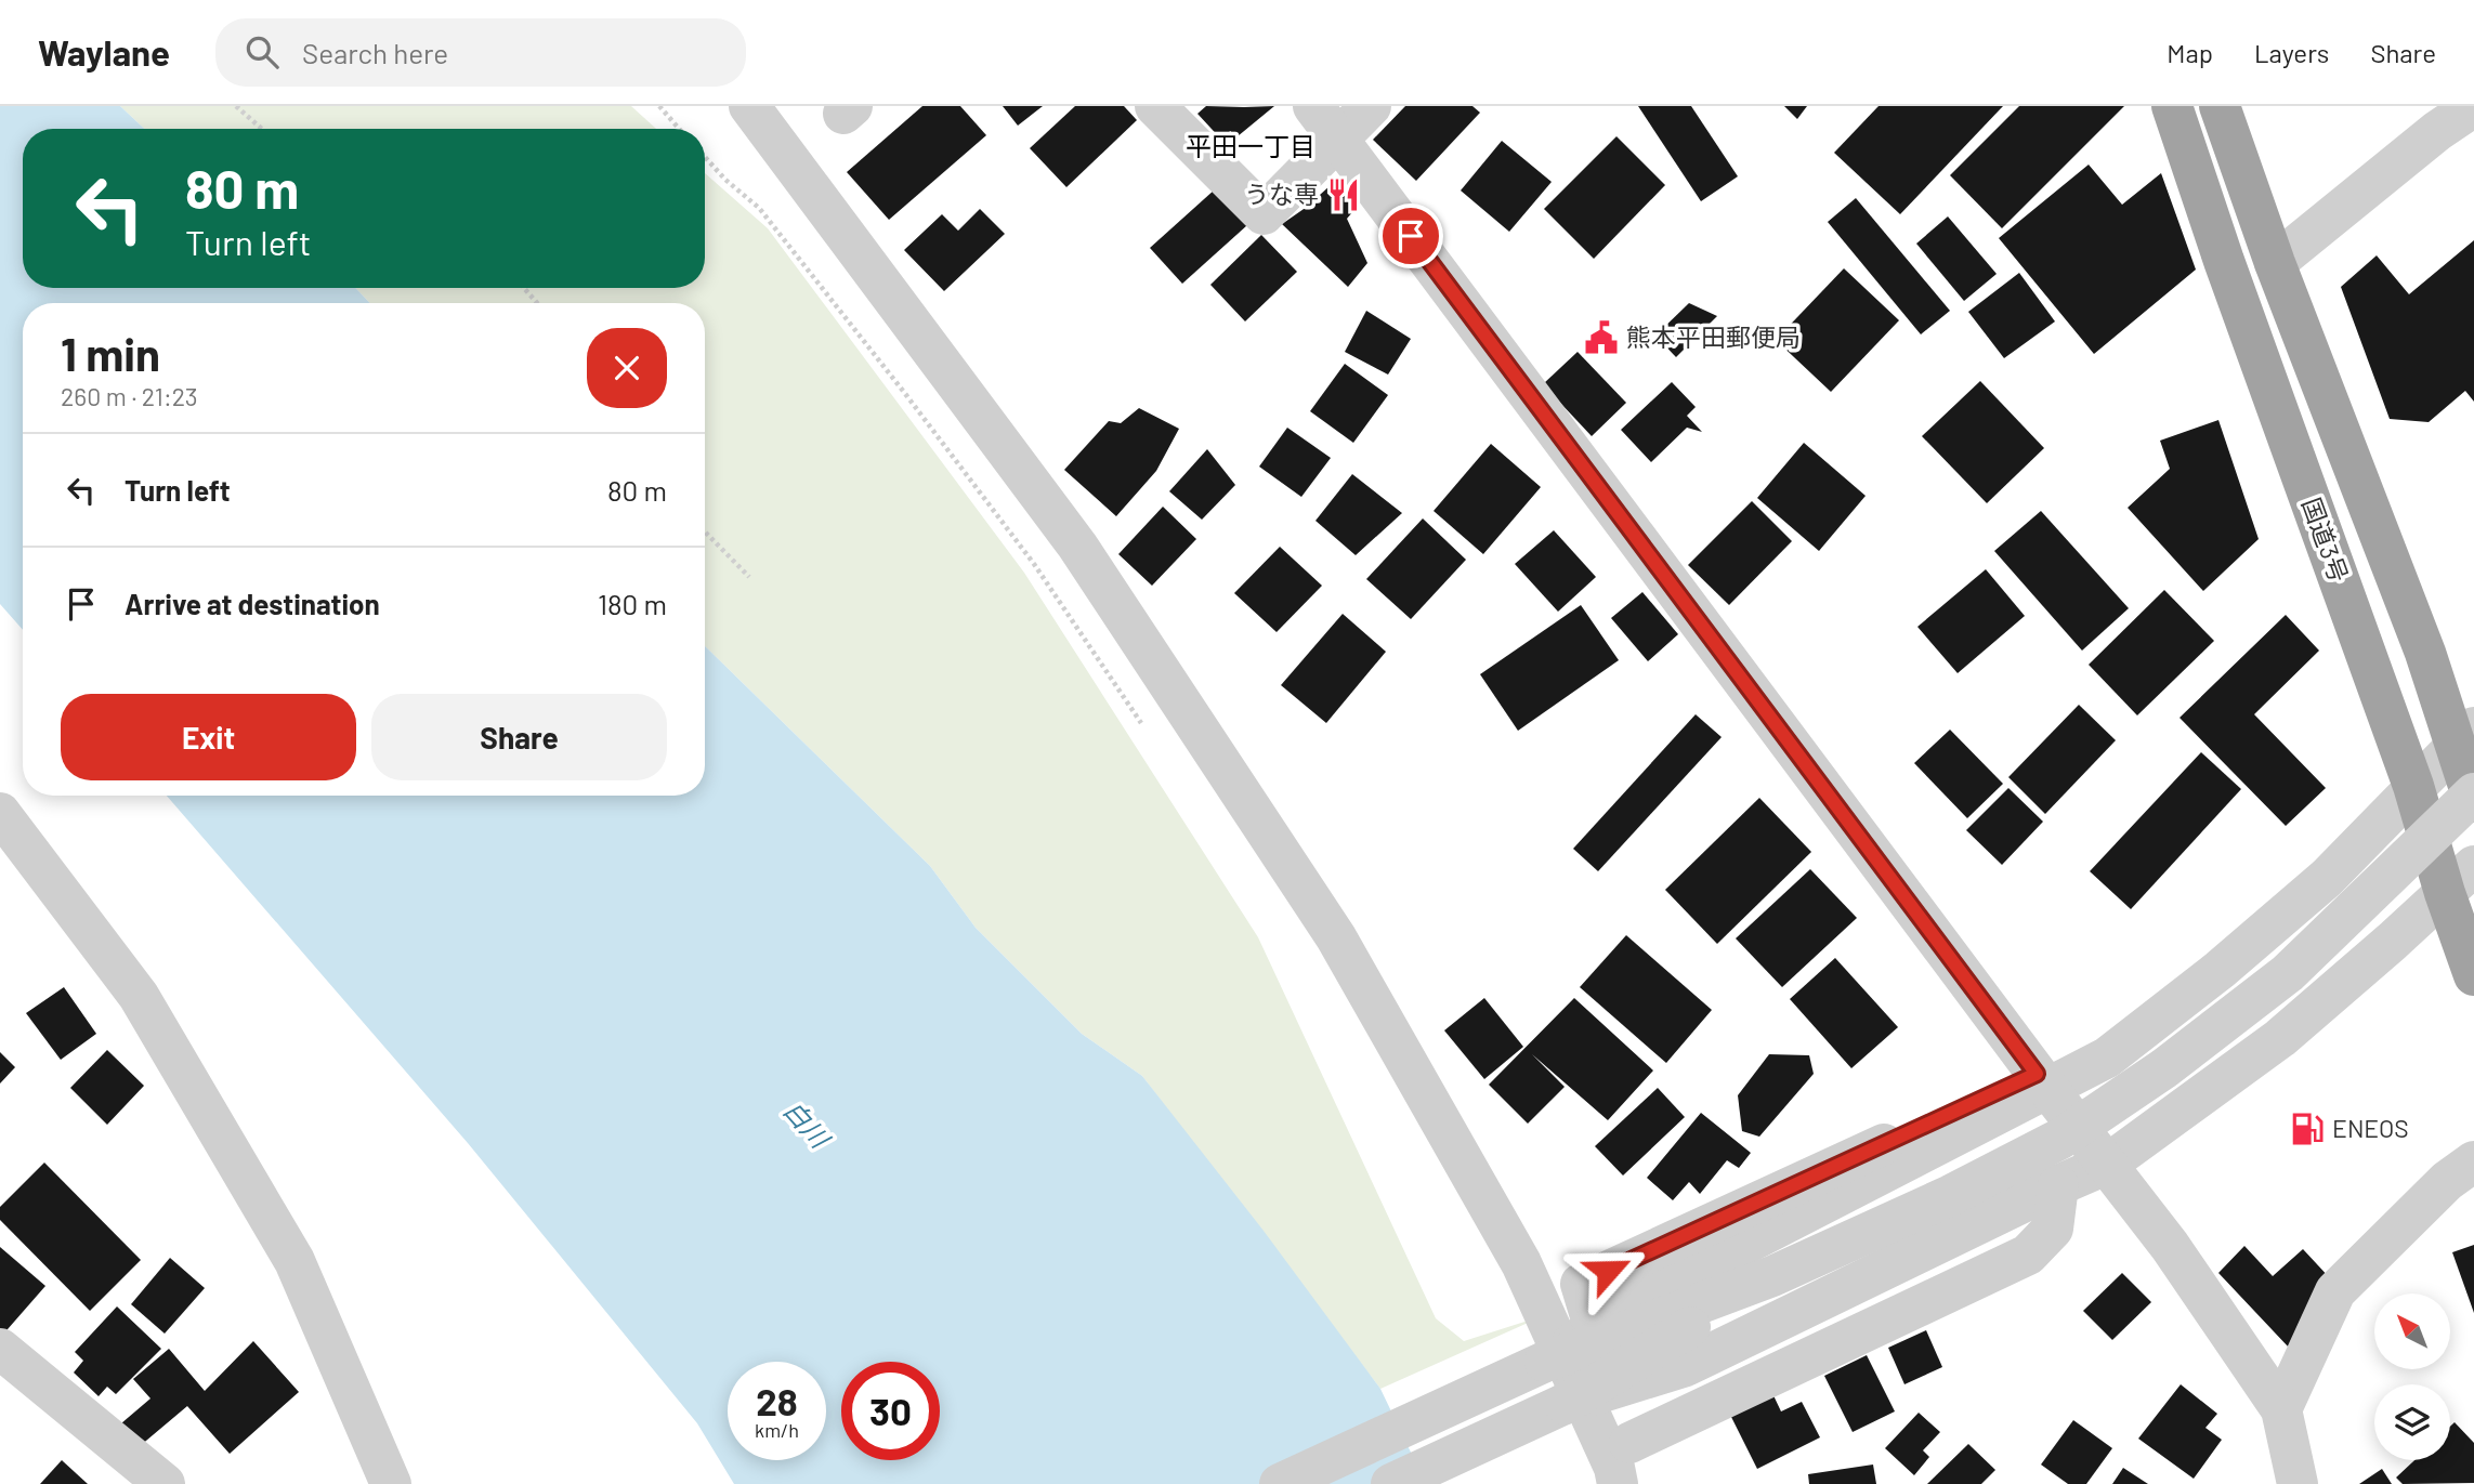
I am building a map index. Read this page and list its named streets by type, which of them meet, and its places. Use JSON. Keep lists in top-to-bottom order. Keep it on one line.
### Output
{"streets":{"highway":["国道3号"]},"districts":["平田一丁目"],"water":["白川"],"places":{"restaurant":["うな専"],"public building":["熊本平田郵便局"],"fuel station":["ENEOS"]},"north":"top left","page":{"header":"Waylane","search":"Search here","nav":["Map","Layers","Share"],"turn":["80 m","Turn left"],"heading":["1 min","260 m · 21:23"],"list":[{"name":"Turn left","value":"80 m"},{"name":"Arrive at destination","value":"180 m"}],"buttons":["Exit","Share"],"speed":"28 km/h","limit":"30"}}
